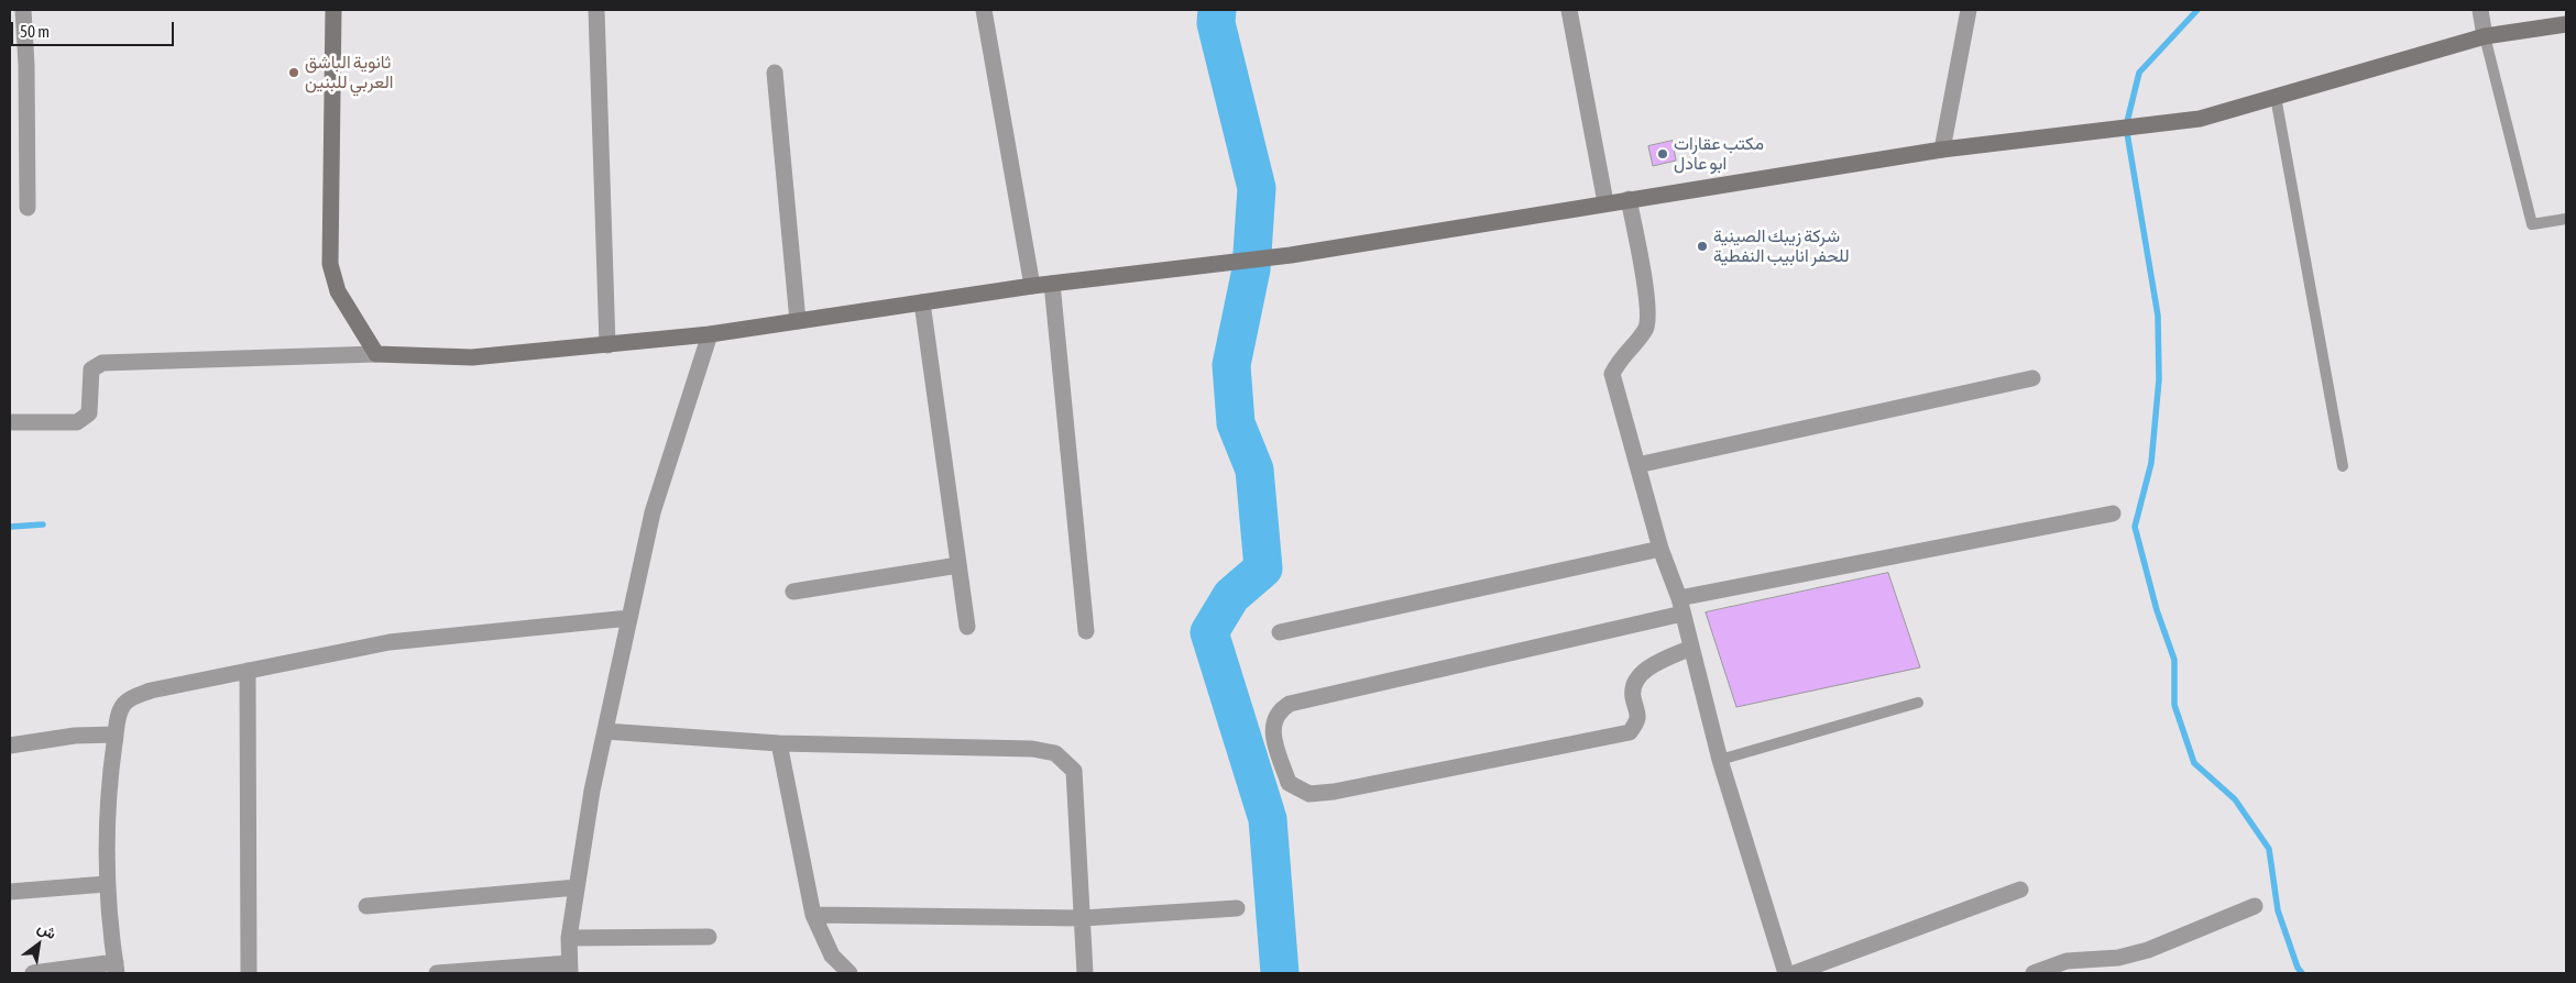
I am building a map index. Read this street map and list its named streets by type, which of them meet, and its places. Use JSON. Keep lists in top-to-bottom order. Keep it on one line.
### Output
{"places":["ثانوية الباشق العربي للبنين","مكتب عقارات ابو عادل","شركة زيبك الصينية للحفر انابيب النفطية"],"scale_bar":"50 m","north":"top right"}
